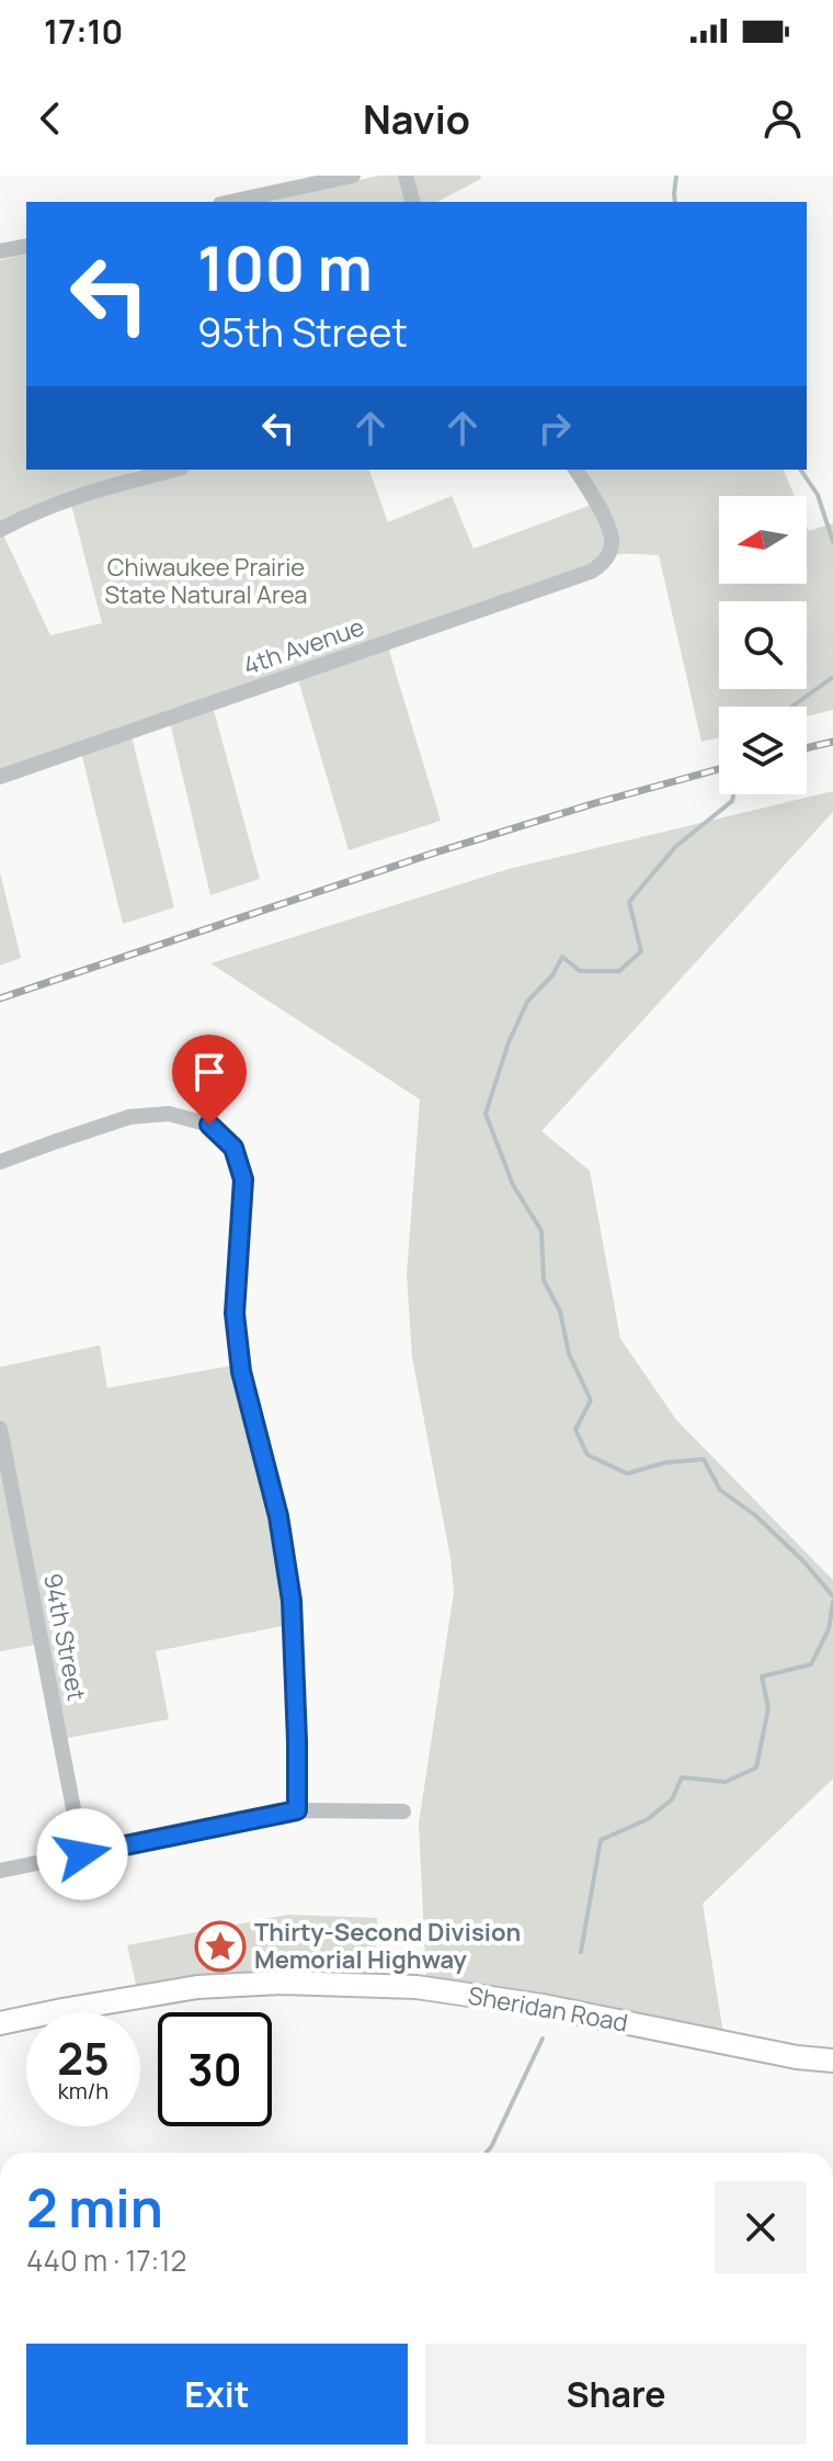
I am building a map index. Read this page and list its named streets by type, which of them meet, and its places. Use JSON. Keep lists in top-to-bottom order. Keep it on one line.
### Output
{"streets":{"main road":["Sheridan Road"],"street":["4th Avenue","94th Street"]},"parks":["Chiwaukee Prairie State Natural Area"],"places":{"place":["Thirty-Second Division Memorial Highway"]},"north":"left","page":{"status":"17:10","header":"Navio","turn":["100 m","95th Street"],"speed":"25 km/h","limit":"30","heading":["2 min","440 m · 17:12"],"buttons":["Exit","Share"]}}
